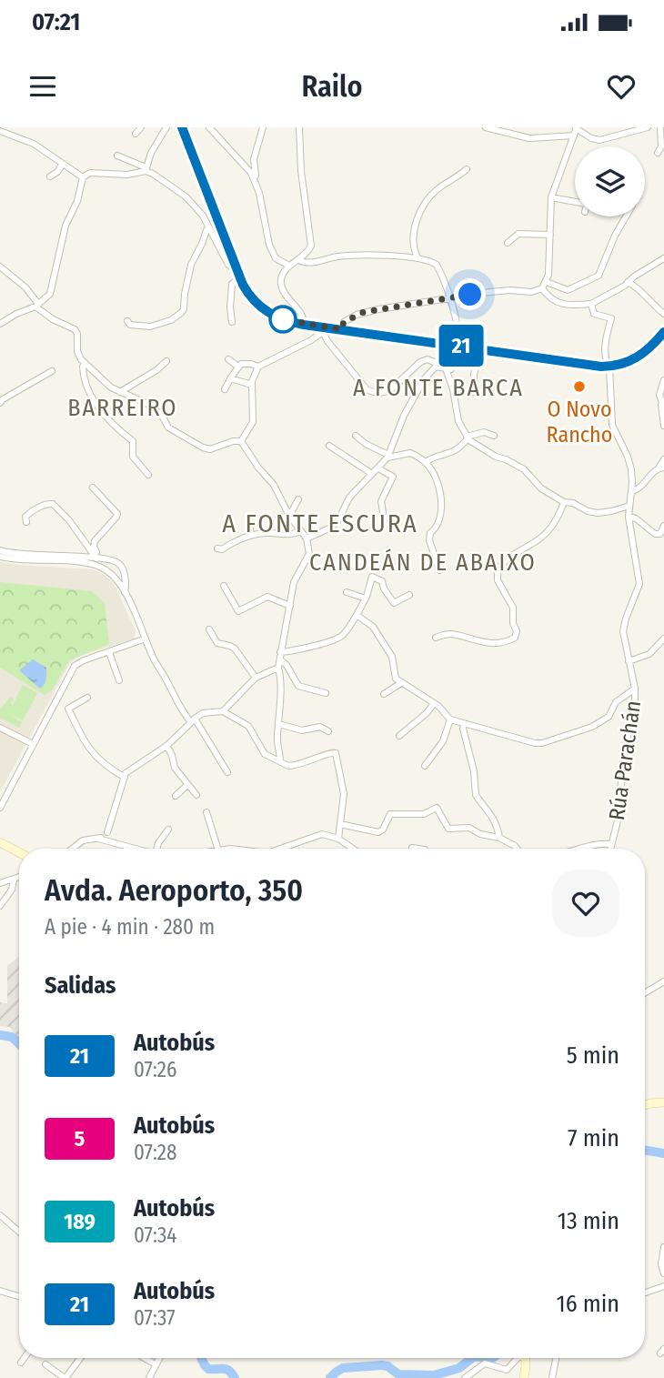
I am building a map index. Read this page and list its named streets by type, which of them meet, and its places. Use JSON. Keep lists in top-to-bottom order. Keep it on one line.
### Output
{"streets":{"street":["Rúa Parachán"]},"districts":["A FONTE BARCA","BARREIRO","A FONTE ESCURA","CANDEÁN DE ABAIXO"],"places":["O Novo Rancho"],"lines":["bus line 21"],"page":{"status":"07:21","header":"Railo","on_map":"21","heading":[["Avda. Aeroporto, 350","A pie · 4 min · 280 m"],"Salidas"],"list":[{"mark":"21","name":"Autobús","note":"07:26","value":"5 min"},{"mark":"5","name":"Autobús","note":"07:28","value":"7 min"},{"mark":"189","name":"Autobús","note":"07:34","value":"13 min"},{"mark":"21","name":"Autobús","note":"07:37","value":"16 min"}]}}
